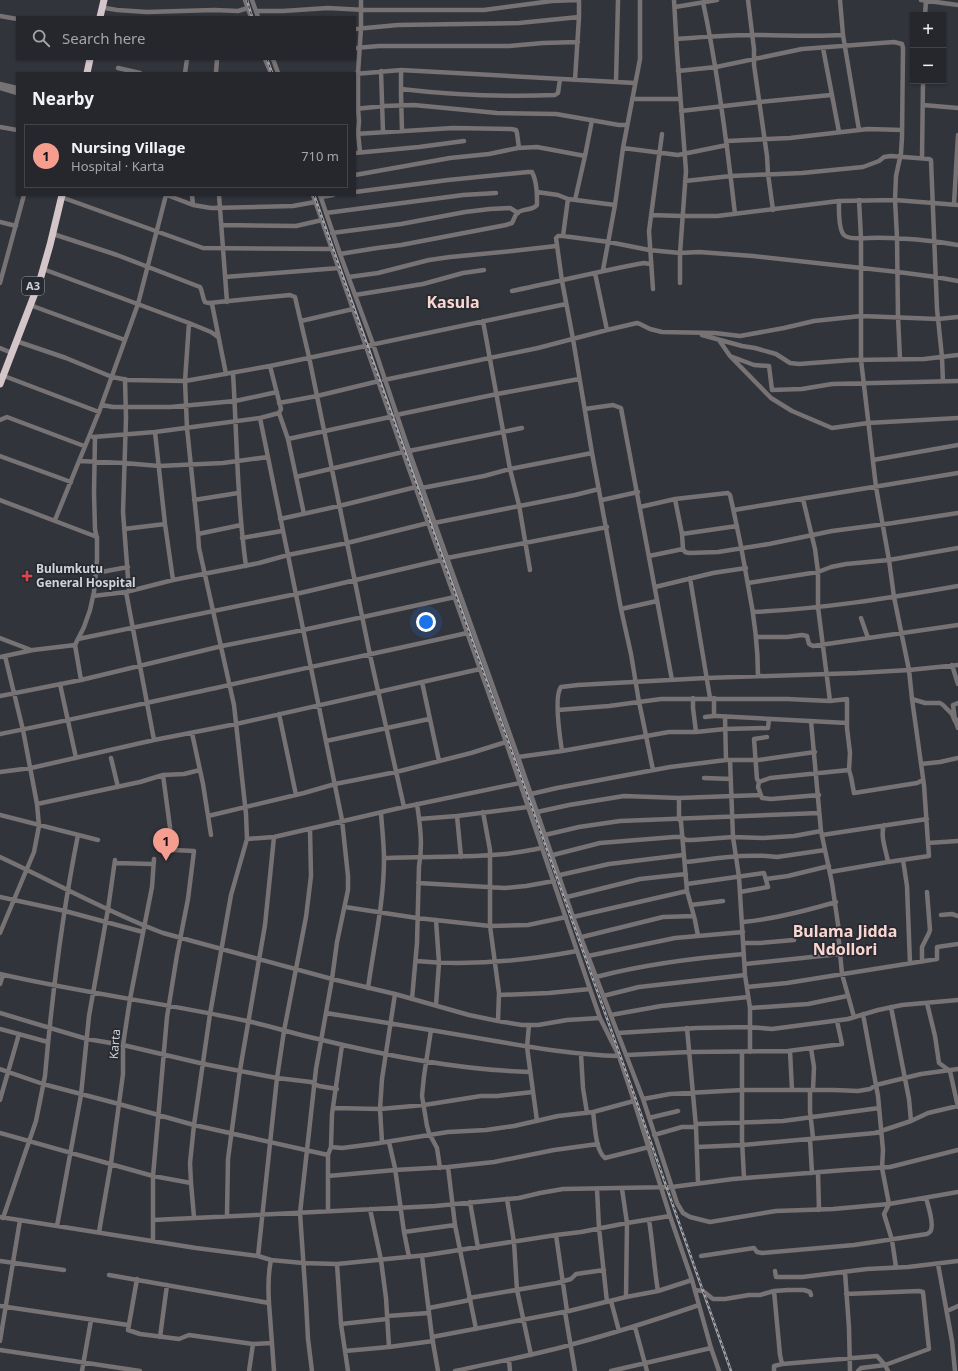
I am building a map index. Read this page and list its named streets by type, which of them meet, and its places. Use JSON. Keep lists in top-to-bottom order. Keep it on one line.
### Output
{"streets":{"highway":["A3"],"street":["Karta"]},"districts":["Kasula","Bulama Jidda Ndollori"],"places":{"health":["Bulumkutu General Hospital"]},"page":{"map_buttons":["+","−"],"search":"Search here","heading":"Nearby","list":[{"mark":"1","name":"Nursing Village","note":"Hospital · Karta","value":"710 m"}],"pins":"1"}}
